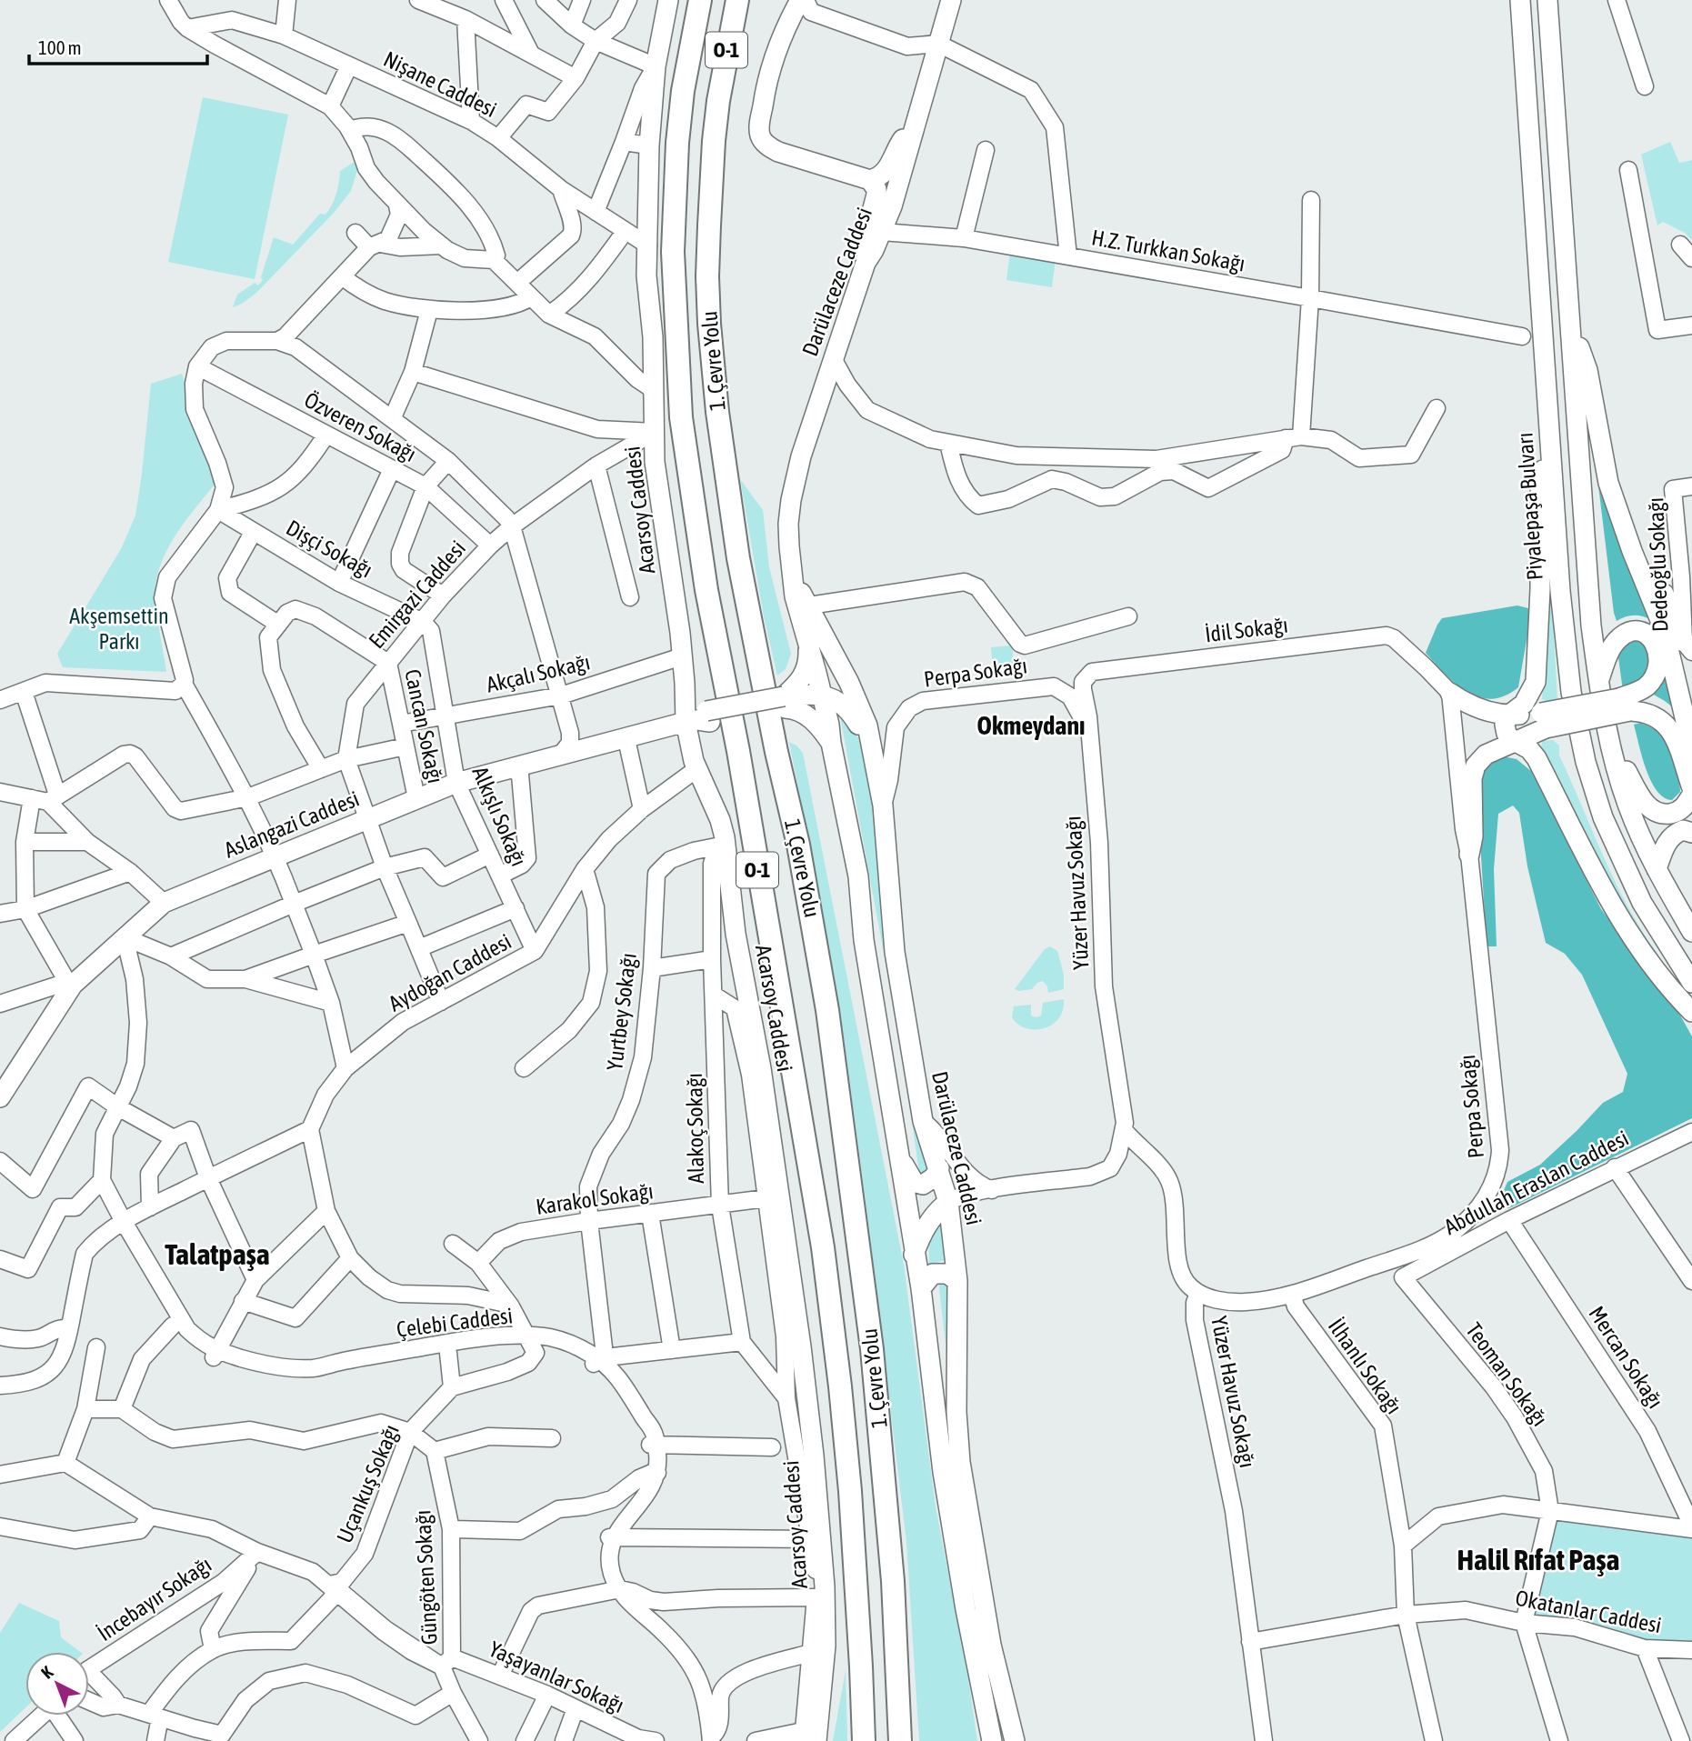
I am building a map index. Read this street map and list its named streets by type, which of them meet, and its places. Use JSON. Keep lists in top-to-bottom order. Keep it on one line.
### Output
{"streets":{"highway":["O-1","1. Çevre Yolu"],"main road":["Darülaceze Caddesi","Piyalepaşa Bulvarı","Acarsoy Caddesi","Aslangazi Caddesi"],"street":["Nişane Caddesi","H.Z. Turkkan Sokağı","Özveren Sokağı","Dişçi Sokağı","Dedeoğlu Sokağı","Emirgazi Caddesi","İdil Sokağı","Perpa Sokağı","Akçalı Sokağı","Cancan Sokağı","Alkışlı Sokağı","Yüzer Havuz Sokağı","Aydoğan Caddesi","Yurtbey Sokağı","Alakoç Sokağı","Abdullah Eraslan Caddesi","Karakol Sokağı","Çelebi Caddesi","Mercan Sokağı","İlhanlı Sokağı","Teoman Sokağı","Uçankuş Sokağı","Güngöten Sokağı","İncebayır Sokağı","Okatanlar Caddesi","Yaşayanlar Sokağı"]},"crossings":[["Nişane Caddesi","Acarsoy Caddesi"],["H.Z. Turkkan Sokağı","Darülaceze Caddesi"],["Darülaceze Caddesi","Perpa Sokağı"],["Darülaceze Caddesi","Aslangazi Caddesi"],["Özveren Sokağı","Emirgazi Caddesi"],["Acarsoy Caddesi","Emirgazi Caddesi"],["Acarsoy Caddesi","Akçalı Sokağı"],["Acarsoy Caddesi","Aslangazi Caddesi"],["Acarsoy Caddesi","Aydoğan Caddesi"],["Acarsoy Caddesi","Yurtbey Sokağı"],["Acarsoy Caddesi","Alakoç Sokağı"],["Dişçi Sokağı","Emirgazi Caddesi"],["Dişçi Sokağı","Alkışlı Sokağı"],["Emirgazi Caddesi","Cancan Sokağı"],["Emirgazi Caddesi","Alkışlı Sokağı"],["İdil Sokağı","Perpa Sokağı"],["İdil Sokağı","Yüzer Havuz Sokağı"],["Perpa Sokağı","Yüzer Havuz Sokağı"],["Perpa Sokağı","İlhanlı Sokağı"],["Akçalı Sokağı","Cancan Sokağı"],["Akçalı Sokağı","Alkışlı Sokağı"],["Cancan Sokağı","Aslangazi Caddesi"],["Alkışlı Sokağı","Aslangazi Caddesi"],["Alkışlı Sokağı","Aydoğan Caddesi"],["Yüzer Havuz Sokağı","Okatanlar Caddesi"],["Yurtbey Sokağı","Alakoç Sokağı"],["Yurtbey Sokağı","Karakol Sokağı"],["Yurtbey Sokağı","Çelebi Caddesi"],["Alakoç Sokağı","Karakol Sokağı"],["Abdullah Eraslan Caddesi","Mercan Sokağı"],["Abdullah Eraslan Caddesi","Teoman Sokağı"],["İlhanlı Sokağı","Okatanlar Caddesi"],["Uçankuş Sokağı","Yaşayanlar Sokağı"],["Güngöten Sokağı","Yaşayanlar Sokağı"],["İncebayır Sokağı","Yaşayanlar Sokağı"]],"districts":["Okmeydanı","Talatpaşa","Halil Rıfat Paşa"],"parks":["Akşemsettin Parkı"],"scale_bar":"100 m","north":"top left"}
